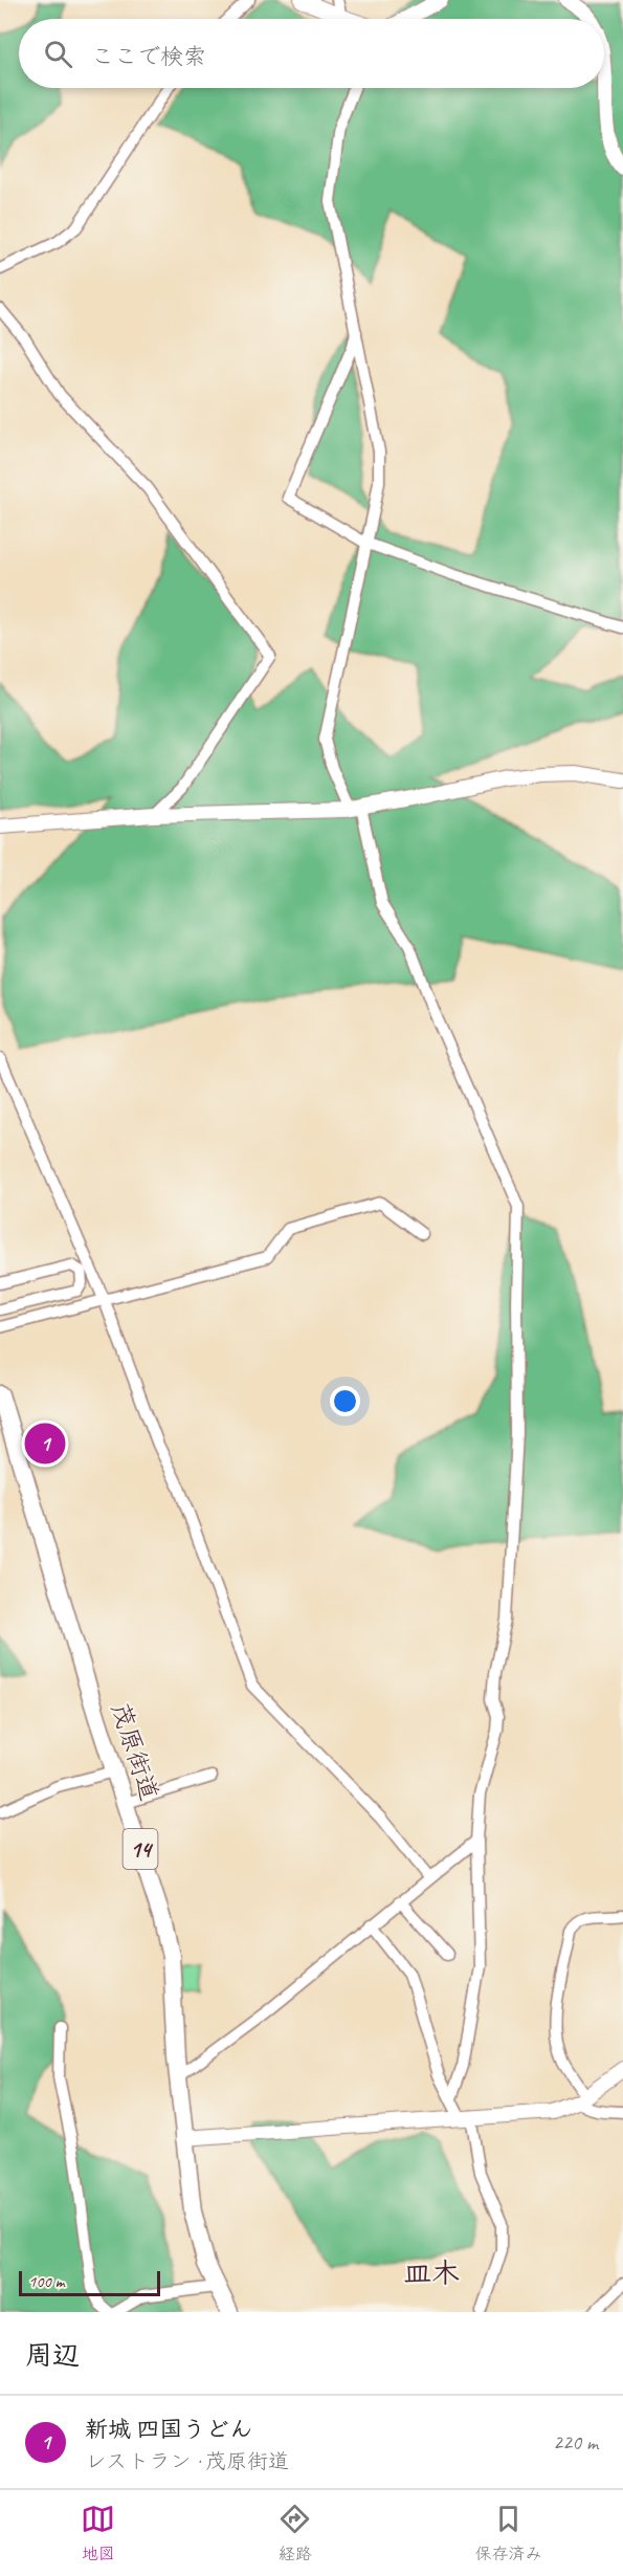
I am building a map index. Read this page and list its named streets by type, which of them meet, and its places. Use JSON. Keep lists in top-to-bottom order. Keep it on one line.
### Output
{"streets":{"main road":["茂原街道","14"]},"districts":["皿木"],"scale_bar":"100 m","page":{"search":"ここで検索","pins":"1","scale":"100 m","heading":"周辺","list":[{"mark":"1","name":"新城 四国うどん","note":"レストラン · 茂原街道","value":"220 m"}],"nav":["地図","経路","保存済み"]}}
